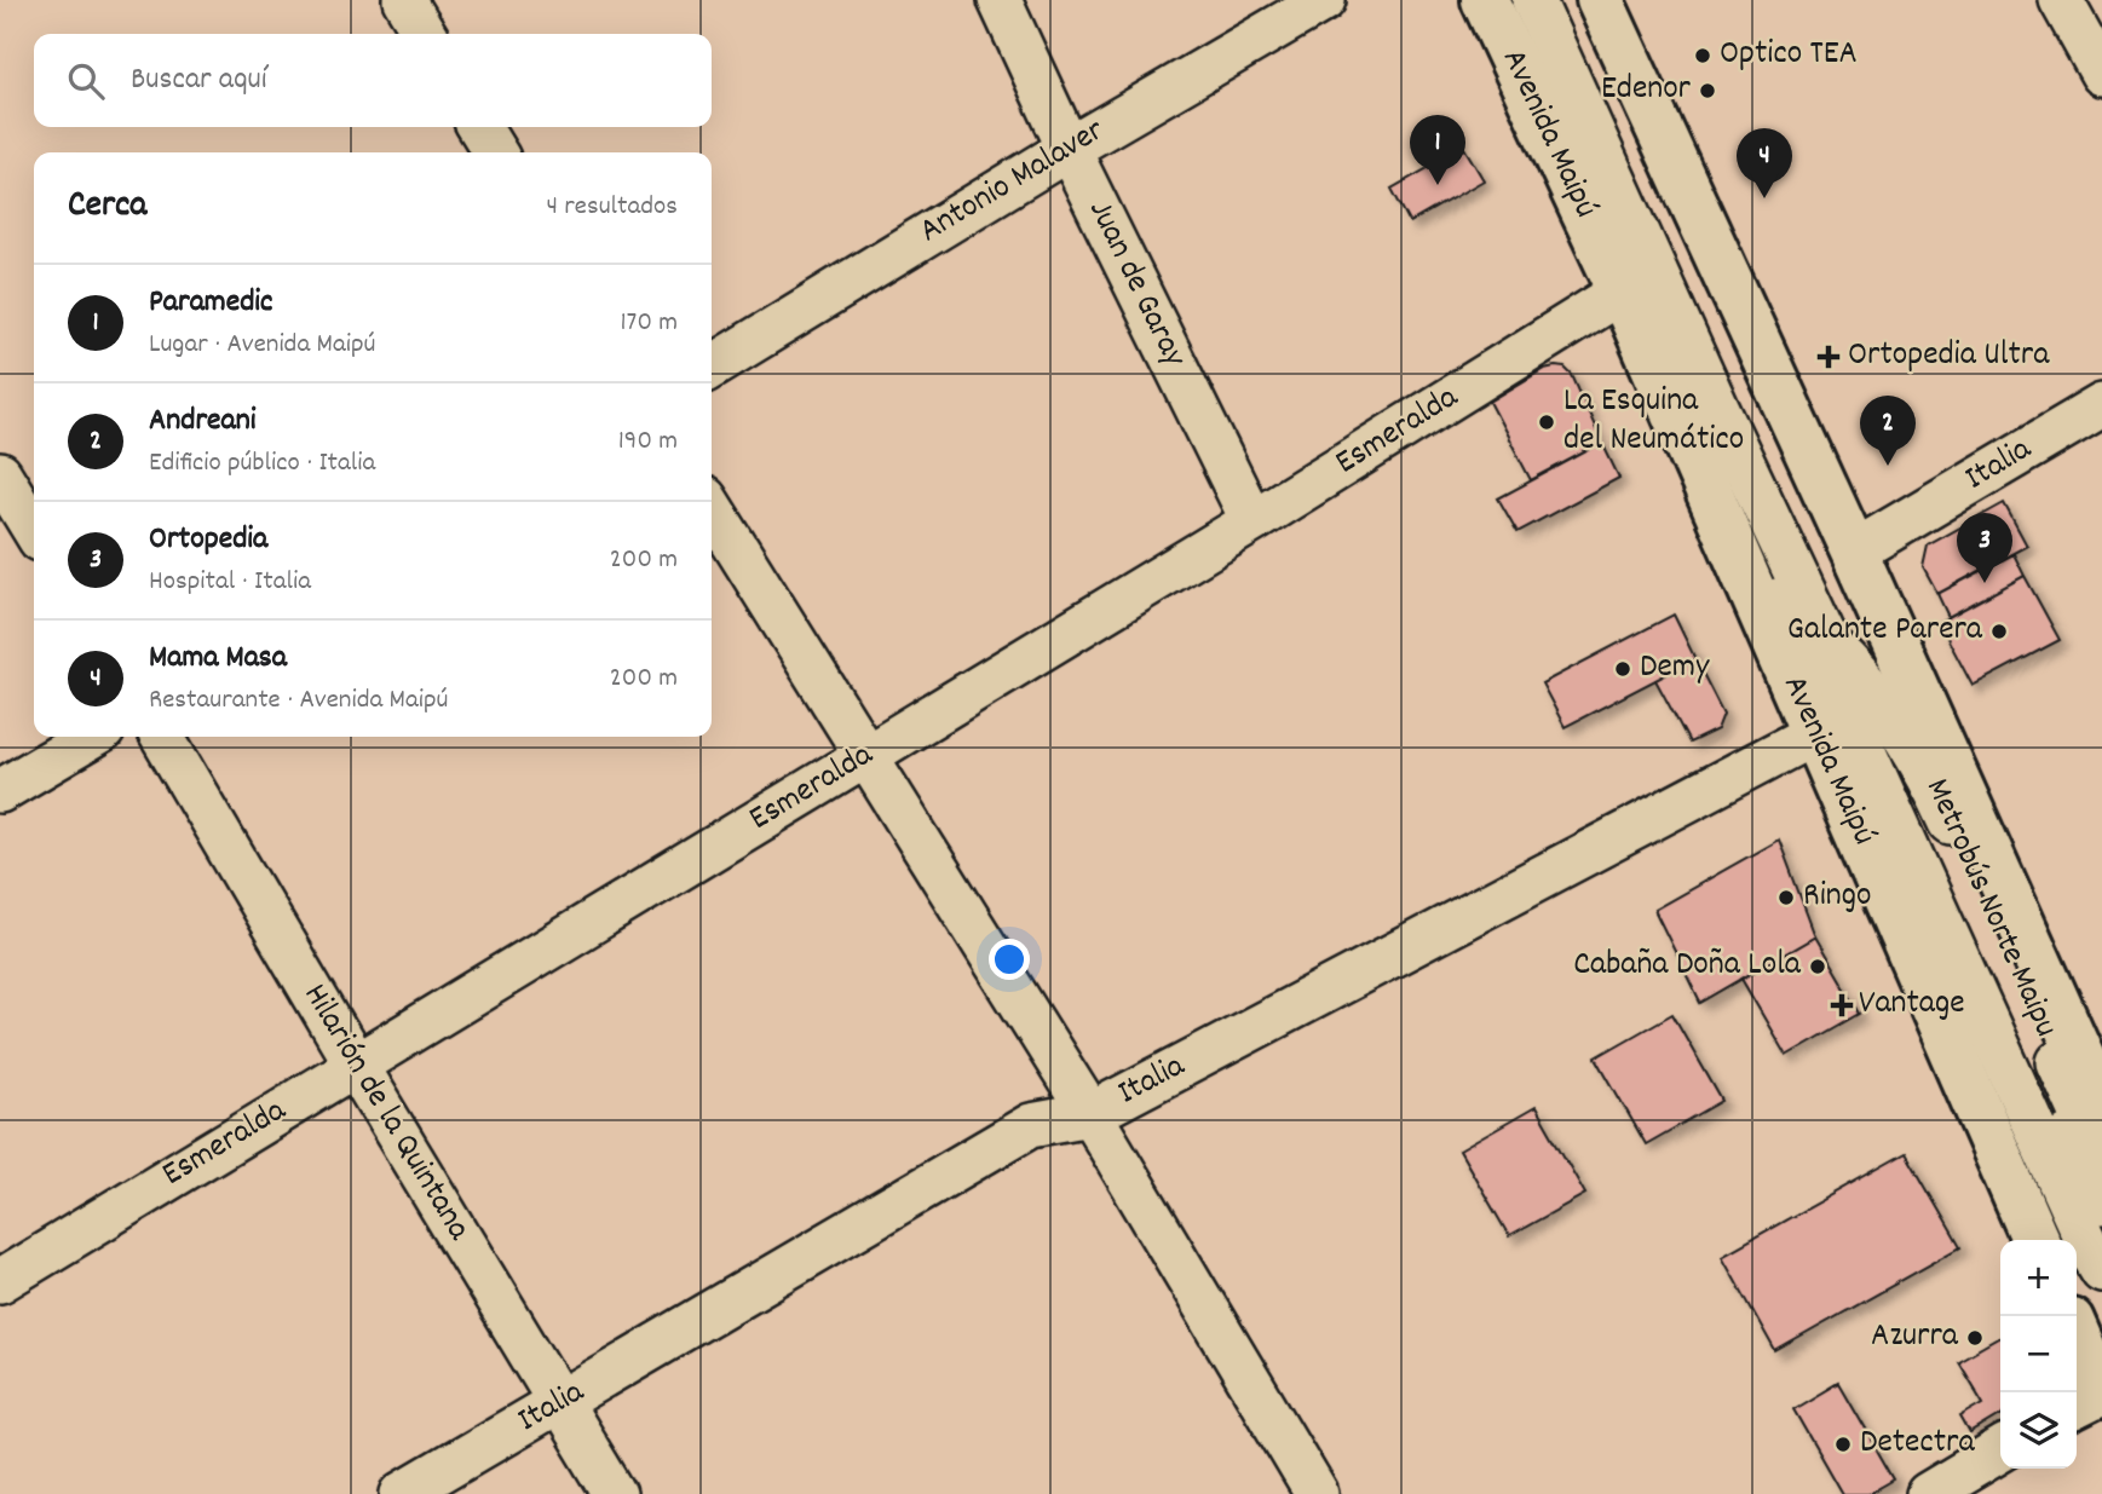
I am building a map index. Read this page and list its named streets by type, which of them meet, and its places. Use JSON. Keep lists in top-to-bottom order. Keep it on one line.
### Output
{"streets":{"main road":["Avenida Maipú"],"street":["Antonio Malaver","Juan de Garay","Esmeralda","Italia","Metrobús Norte Maipu","Hilarión de la Quintana"]},"crossings":[["Avenida Maipú","Esmeralda"],["Avenida Maipú","Italia"],["Avenida Maipú","Metrobús Norte Maipu"],["Antonio Malaver","Juan de Garay"],["Juan de Garay","Esmeralda"],["Esmeralda","Hilarión de la Quintana"],["Italia","Metrobús Norte Maipu"],["Italia","Hilarión de la Quintana"]],"places":{"other":["Optico TEA","Edenor","La Esquina del Neumático","Galante Parera","Demy","Ringo","Cabaña Doña Lola","Azurra","Detectra"],"health":["Ortopedia Ultra","Vantage"]},"page":{"search":"Buscar aquí","pins":["1","4","2","3"],"heading":["Cerca","4 resultados"],"list":[{"mark":"1","name":"Paramedic","note":"Lugar · Avenida Maipú","value":"170 m"},{"mark":"2","name":"Andreani","note":"Edificio público · Italia","value":"190 m"},{"mark":"3","name":"Ortopedia","note":"Hospital · Italia","value":"200 m"},{"mark":"4","name":"Mama Masa","note":"Restaurante · Avenida Maipú","value":"200 m"}],"map_buttons":["+","−"]}}
